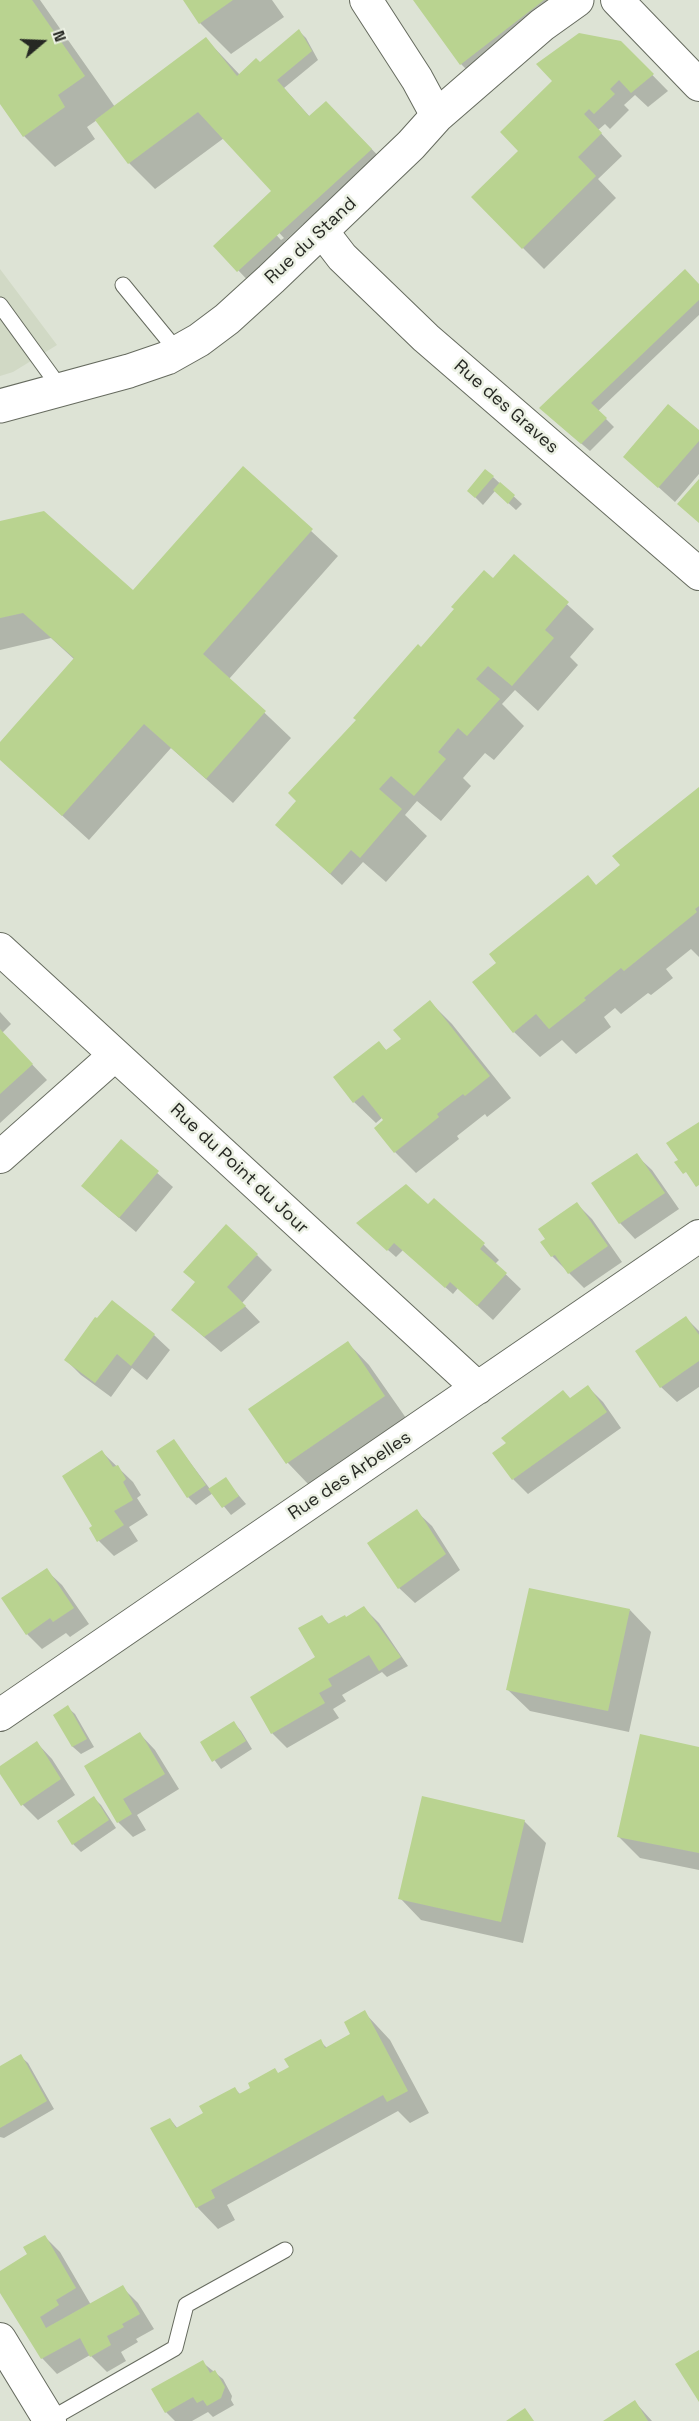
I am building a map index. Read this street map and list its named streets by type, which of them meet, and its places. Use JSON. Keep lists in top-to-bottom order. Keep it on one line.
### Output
{"streets":{"street":["Rue du Stand","Rue des Graves","Rue du Point du Jour","Rue des Arbelles"]},"crossings":[["Rue du Stand","Rue des Graves"],["Rue du Point du Jour","Rue des Arbelles"]],"north":"right"}
